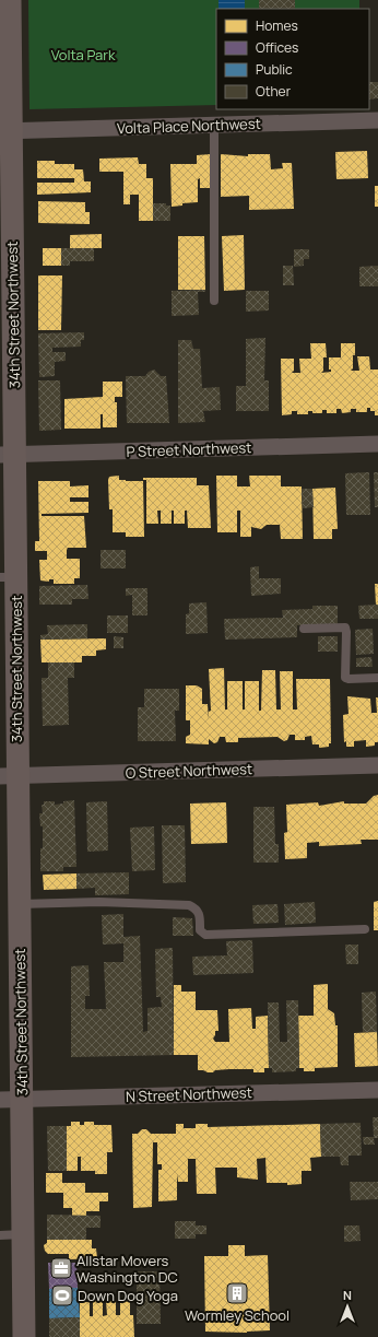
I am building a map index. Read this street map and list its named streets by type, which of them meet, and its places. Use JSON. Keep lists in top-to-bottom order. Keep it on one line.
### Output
{"streets":{"street":["Volta Place Northwest","34th Street Northwest","P Street Northwest","O Street Northwest","N Street Northwest"]},"crossings":[["Volta Place Northwest","34th Street Northwest"],["34th Street Northwest","P Street Northwest"],["34th Street Northwest","O Street Northwest"],["34th Street Northwest","N Street Northwest"]],"parks":["Volta Park"],"places":{"office":["Allstar Movers Washington DC"],"building":["Wormley School"],"sports":["Down Dog Yoga"]},"legend":["Homes","Offices","Public","Other"],"north":"top"}
